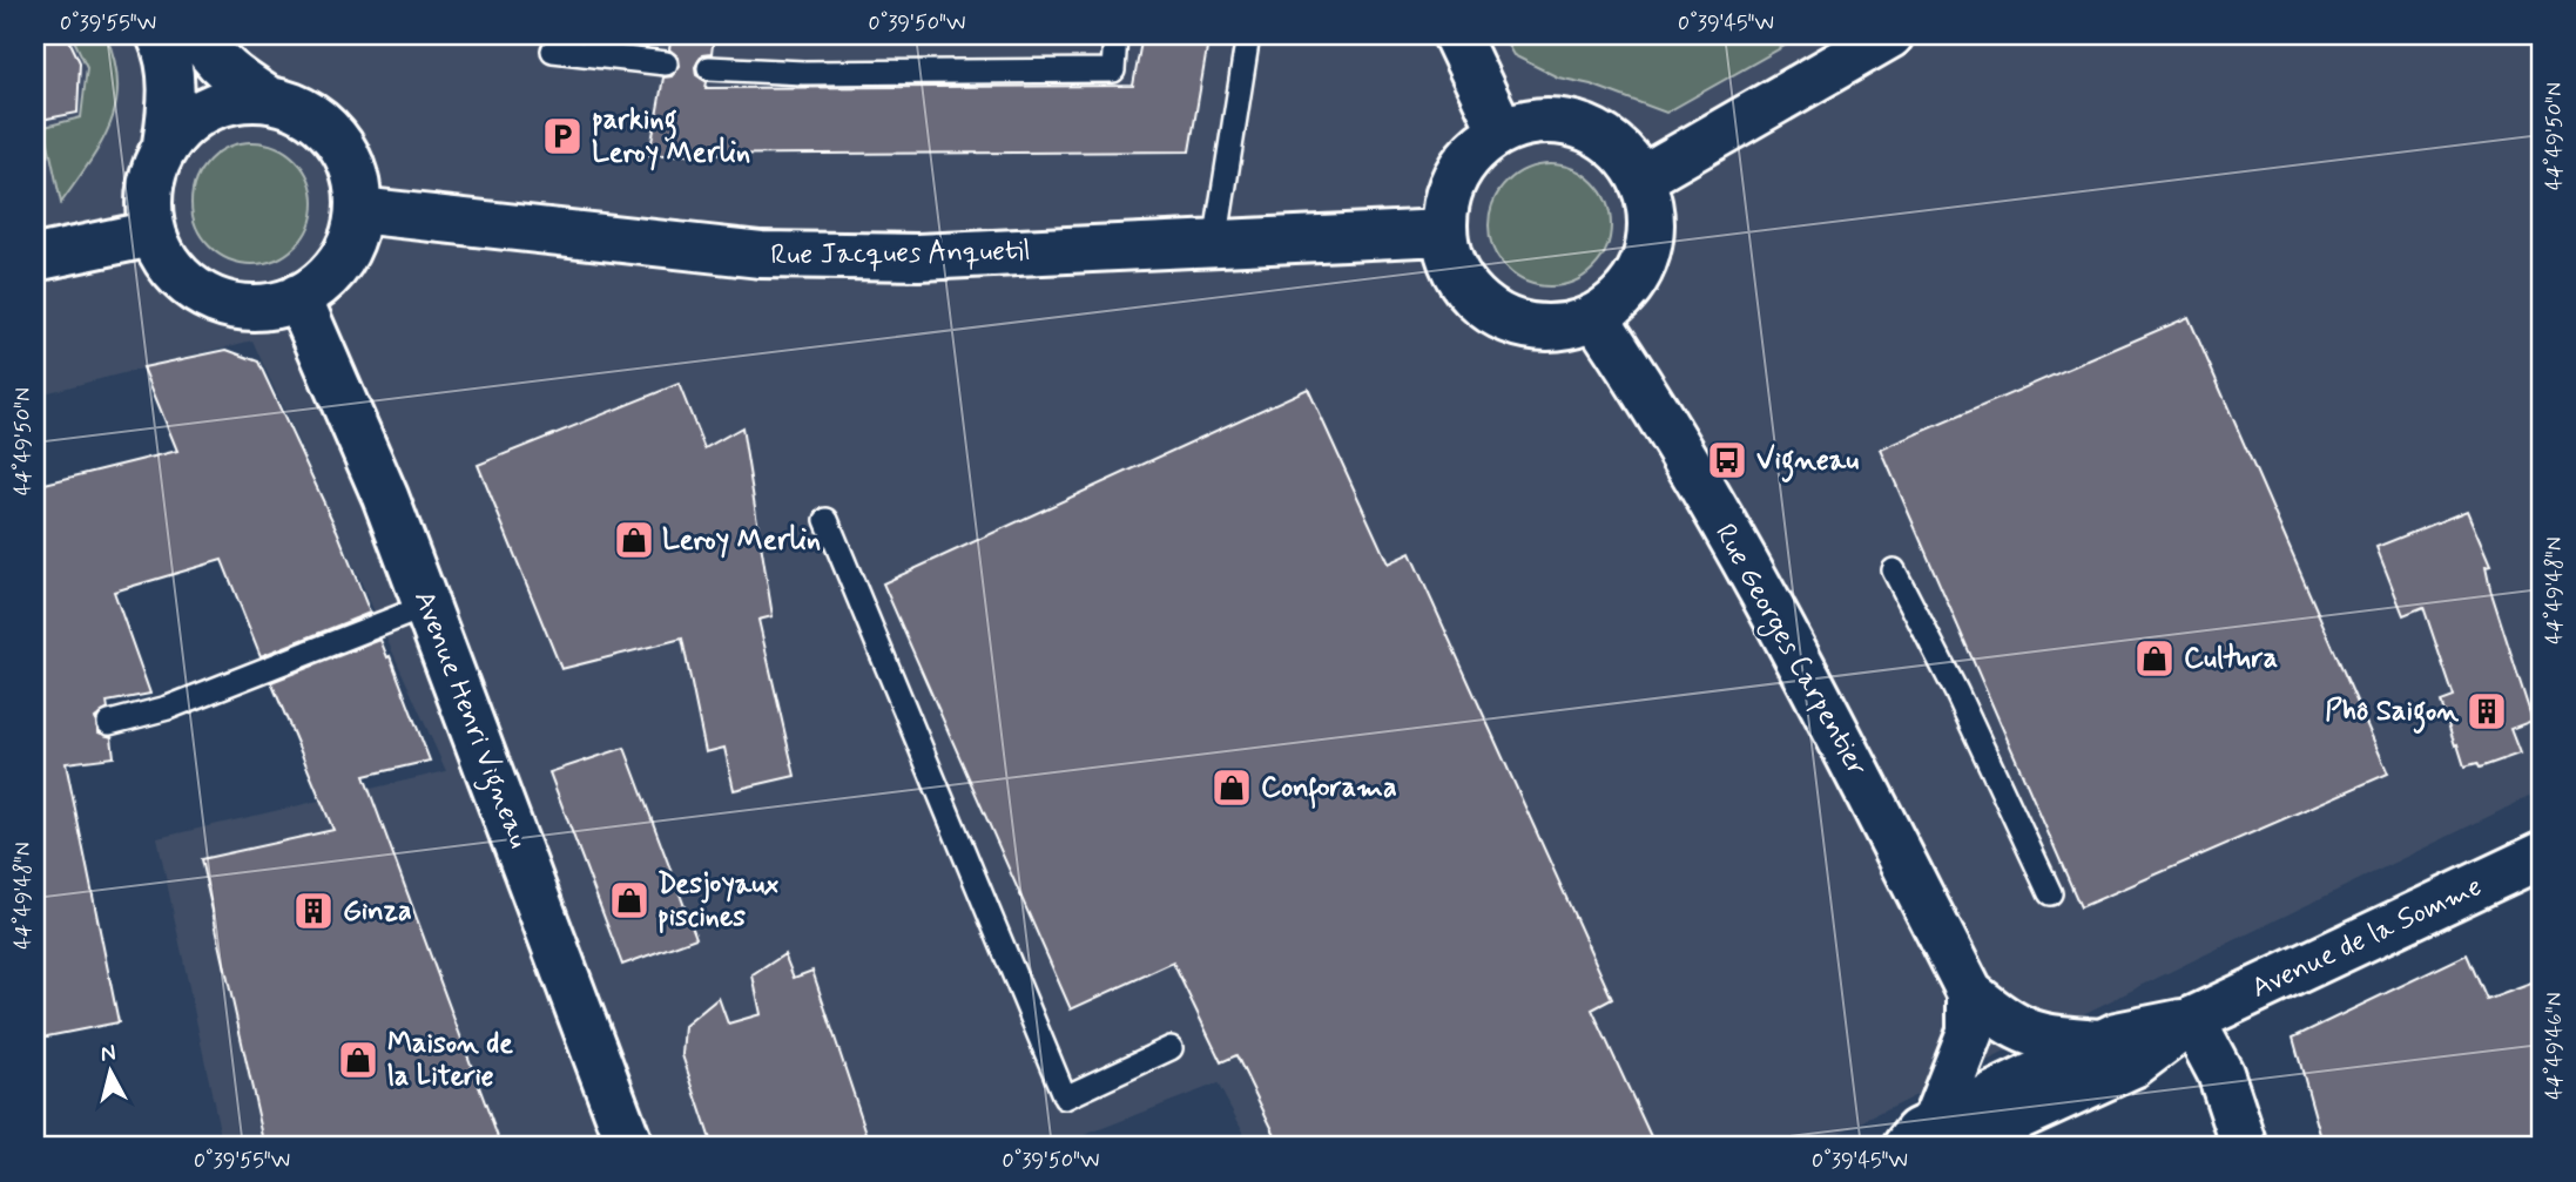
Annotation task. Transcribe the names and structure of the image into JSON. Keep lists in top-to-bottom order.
{
  "streets": {
    "street": [
      "Rue Jacques Anquetil",
      "Rue Georges Carpentier",
      "Avenue Henri Vigneau",
      "Avenue de la Somme"
    ]
  },
  "crossings": [
    ["Rue Jacques Anquetil", "Rue Georges Carpentier"],
    ["Rue Jacques Anquetil", "Avenue Henri Vigneau"]
  ],
  "places": {
    "parking": ["parking Leroy Merlin"],
    "bus stop": ["Vigneau"],
    "shop": [
      "Leroy Merlin",
      "Cultura",
      "Conforama",
      "Desjoyaux piscines",
      "Maison de la Literie"
    ],
    "building": ["Phô Saigon", "Ginza"]
  },
  "north": "top",
  "coordinates": [
    "0°39'55\"W",
    "0°39'50\"W",
    "0°39'45\"W",
    "44°49'50\"N",
    "44°49'48\"N",
    "44°49'46\"N"
  ]
}
